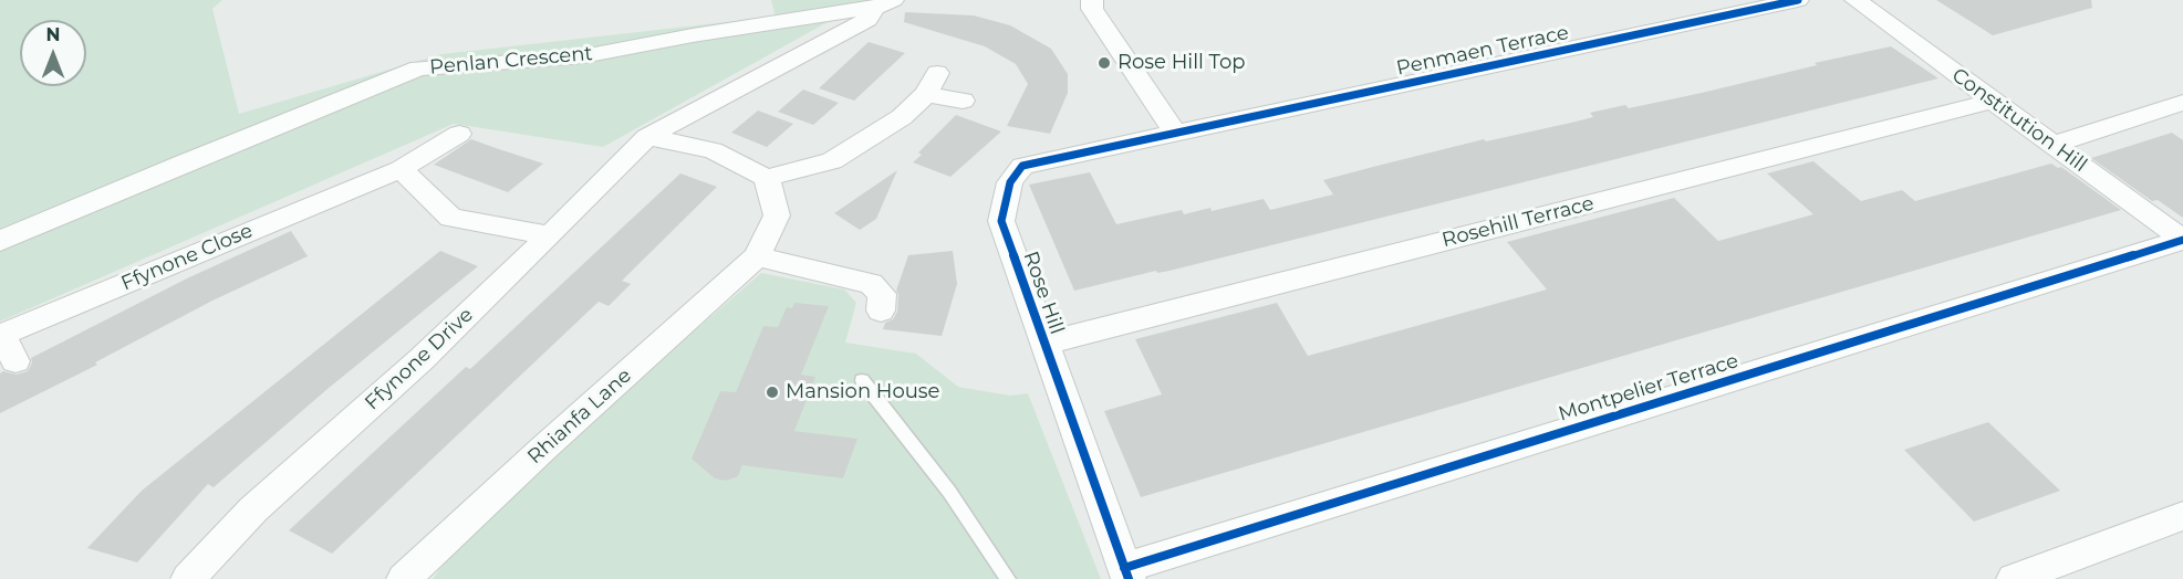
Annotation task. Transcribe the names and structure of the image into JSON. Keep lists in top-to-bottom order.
{
  "streets": {
    "street": [
      "Penmaen Terrace",
      "Penlan Crescent",
      "Constitution Hill",
      "Rosehill Terrace",
      "Ffynone Close",
      "Rose Hill",
      "Ffynone Drive",
      "Montpelier Terrace",
      "Rhianfa Lane"
    ]
  },
  "crossings": [
    ["Penmaen Terrace", "Rose Hill"],
    ["Penlan Crescent", "Ffynone Drive"],
    ["Constitution Hill", "Rosehill Terrace"],
    ["Constitution Hill", "Montpelier Terrace"],
    ["Rosehill Terrace", "Rose Hill"],
    ["Rose Hill", "Montpelier Terrace"]
  ],
  "places": ["Rose Hill Top", "Mansion House"],
  "north": "top"
}
